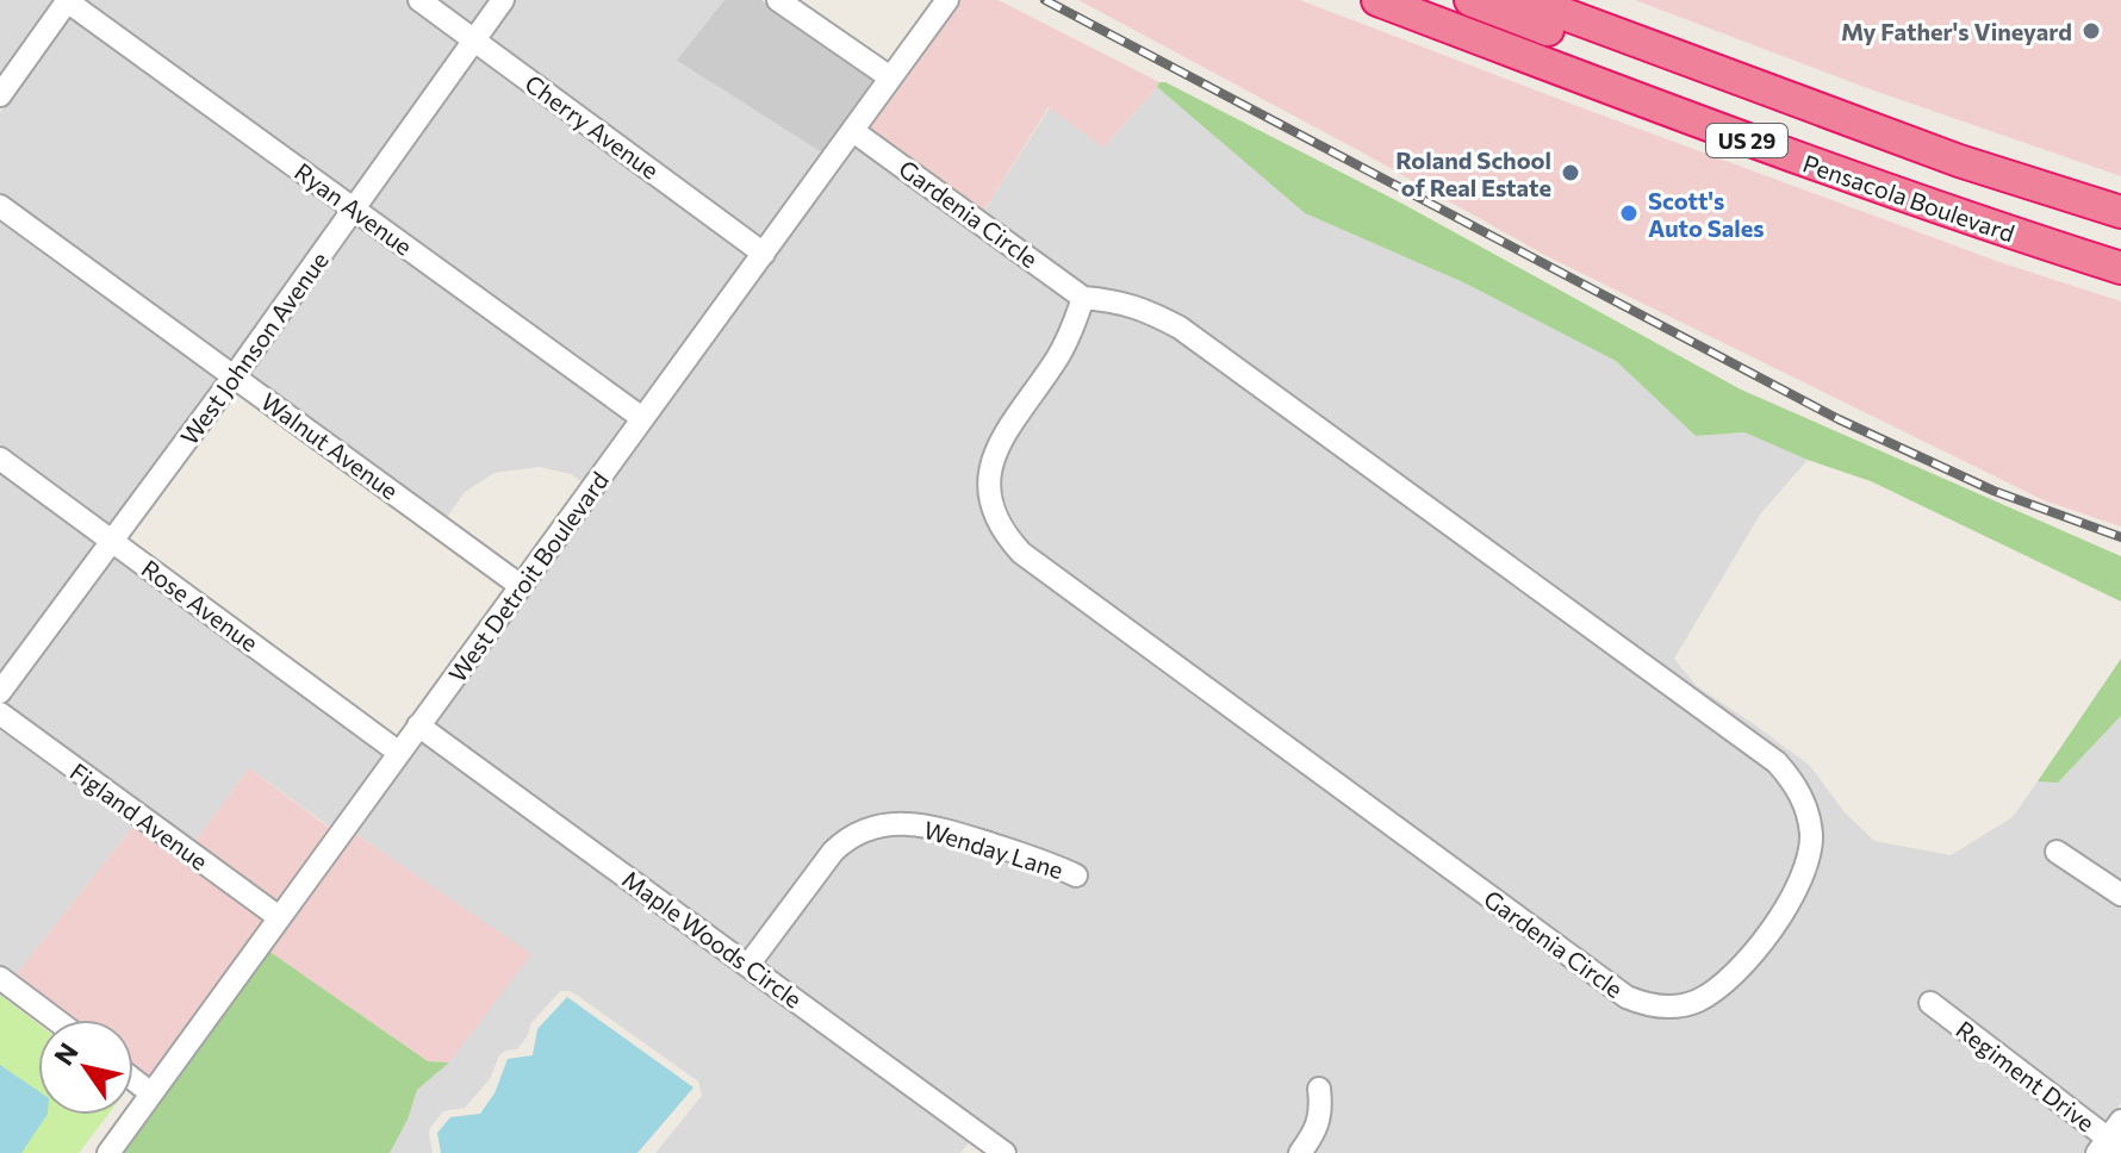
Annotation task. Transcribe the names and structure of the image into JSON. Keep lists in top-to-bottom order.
{
  "streets": {
    "highway": ["US 29", "Pensacola Boulevard"],
    "street": [
      "Cherry Avenue",
      "Ryan Avenue",
      "Gardenia Circle",
      "West Johnson Avenue",
      "Walnut Avenue",
      "West Detroit Boulevard",
      "Rose Avenue",
      "Figland Avenue",
      "Wenday Lane",
      "Maple Woods Circle",
      "Regiment Drive"
    ]
  },
  "crossings": [
    ["Cherry Avenue", "West Johnson Avenue"],
    ["Cherry Avenue", "West Detroit Boulevard"],
    ["Ryan Avenue", "West Johnson Avenue"],
    ["Ryan Avenue", "West Detroit Boulevard"],
    ["Gardenia Circle", "West Detroit Boulevard"],
    ["West Johnson Avenue", "Walnut Avenue"],
    ["West Johnson Avenue", "Rose Avenue"],
    ["Walnut Avenue", "West Detroit Boulevard"],
    ["West Detroit Boulevard", "Rose Avenue"],
    ["West Detroit Boulevard", "Figland Avenue"],
    ["West Detroit Boulevard", "Maple Woods Circle"],
    ["Wenday Lane", "Maple Woods Circle"]
  ],
  "places": ["My Father's Vineyard", "Roland School of Real Estate", "Scott's Auto Sales"],
  "north": "top left"
}
